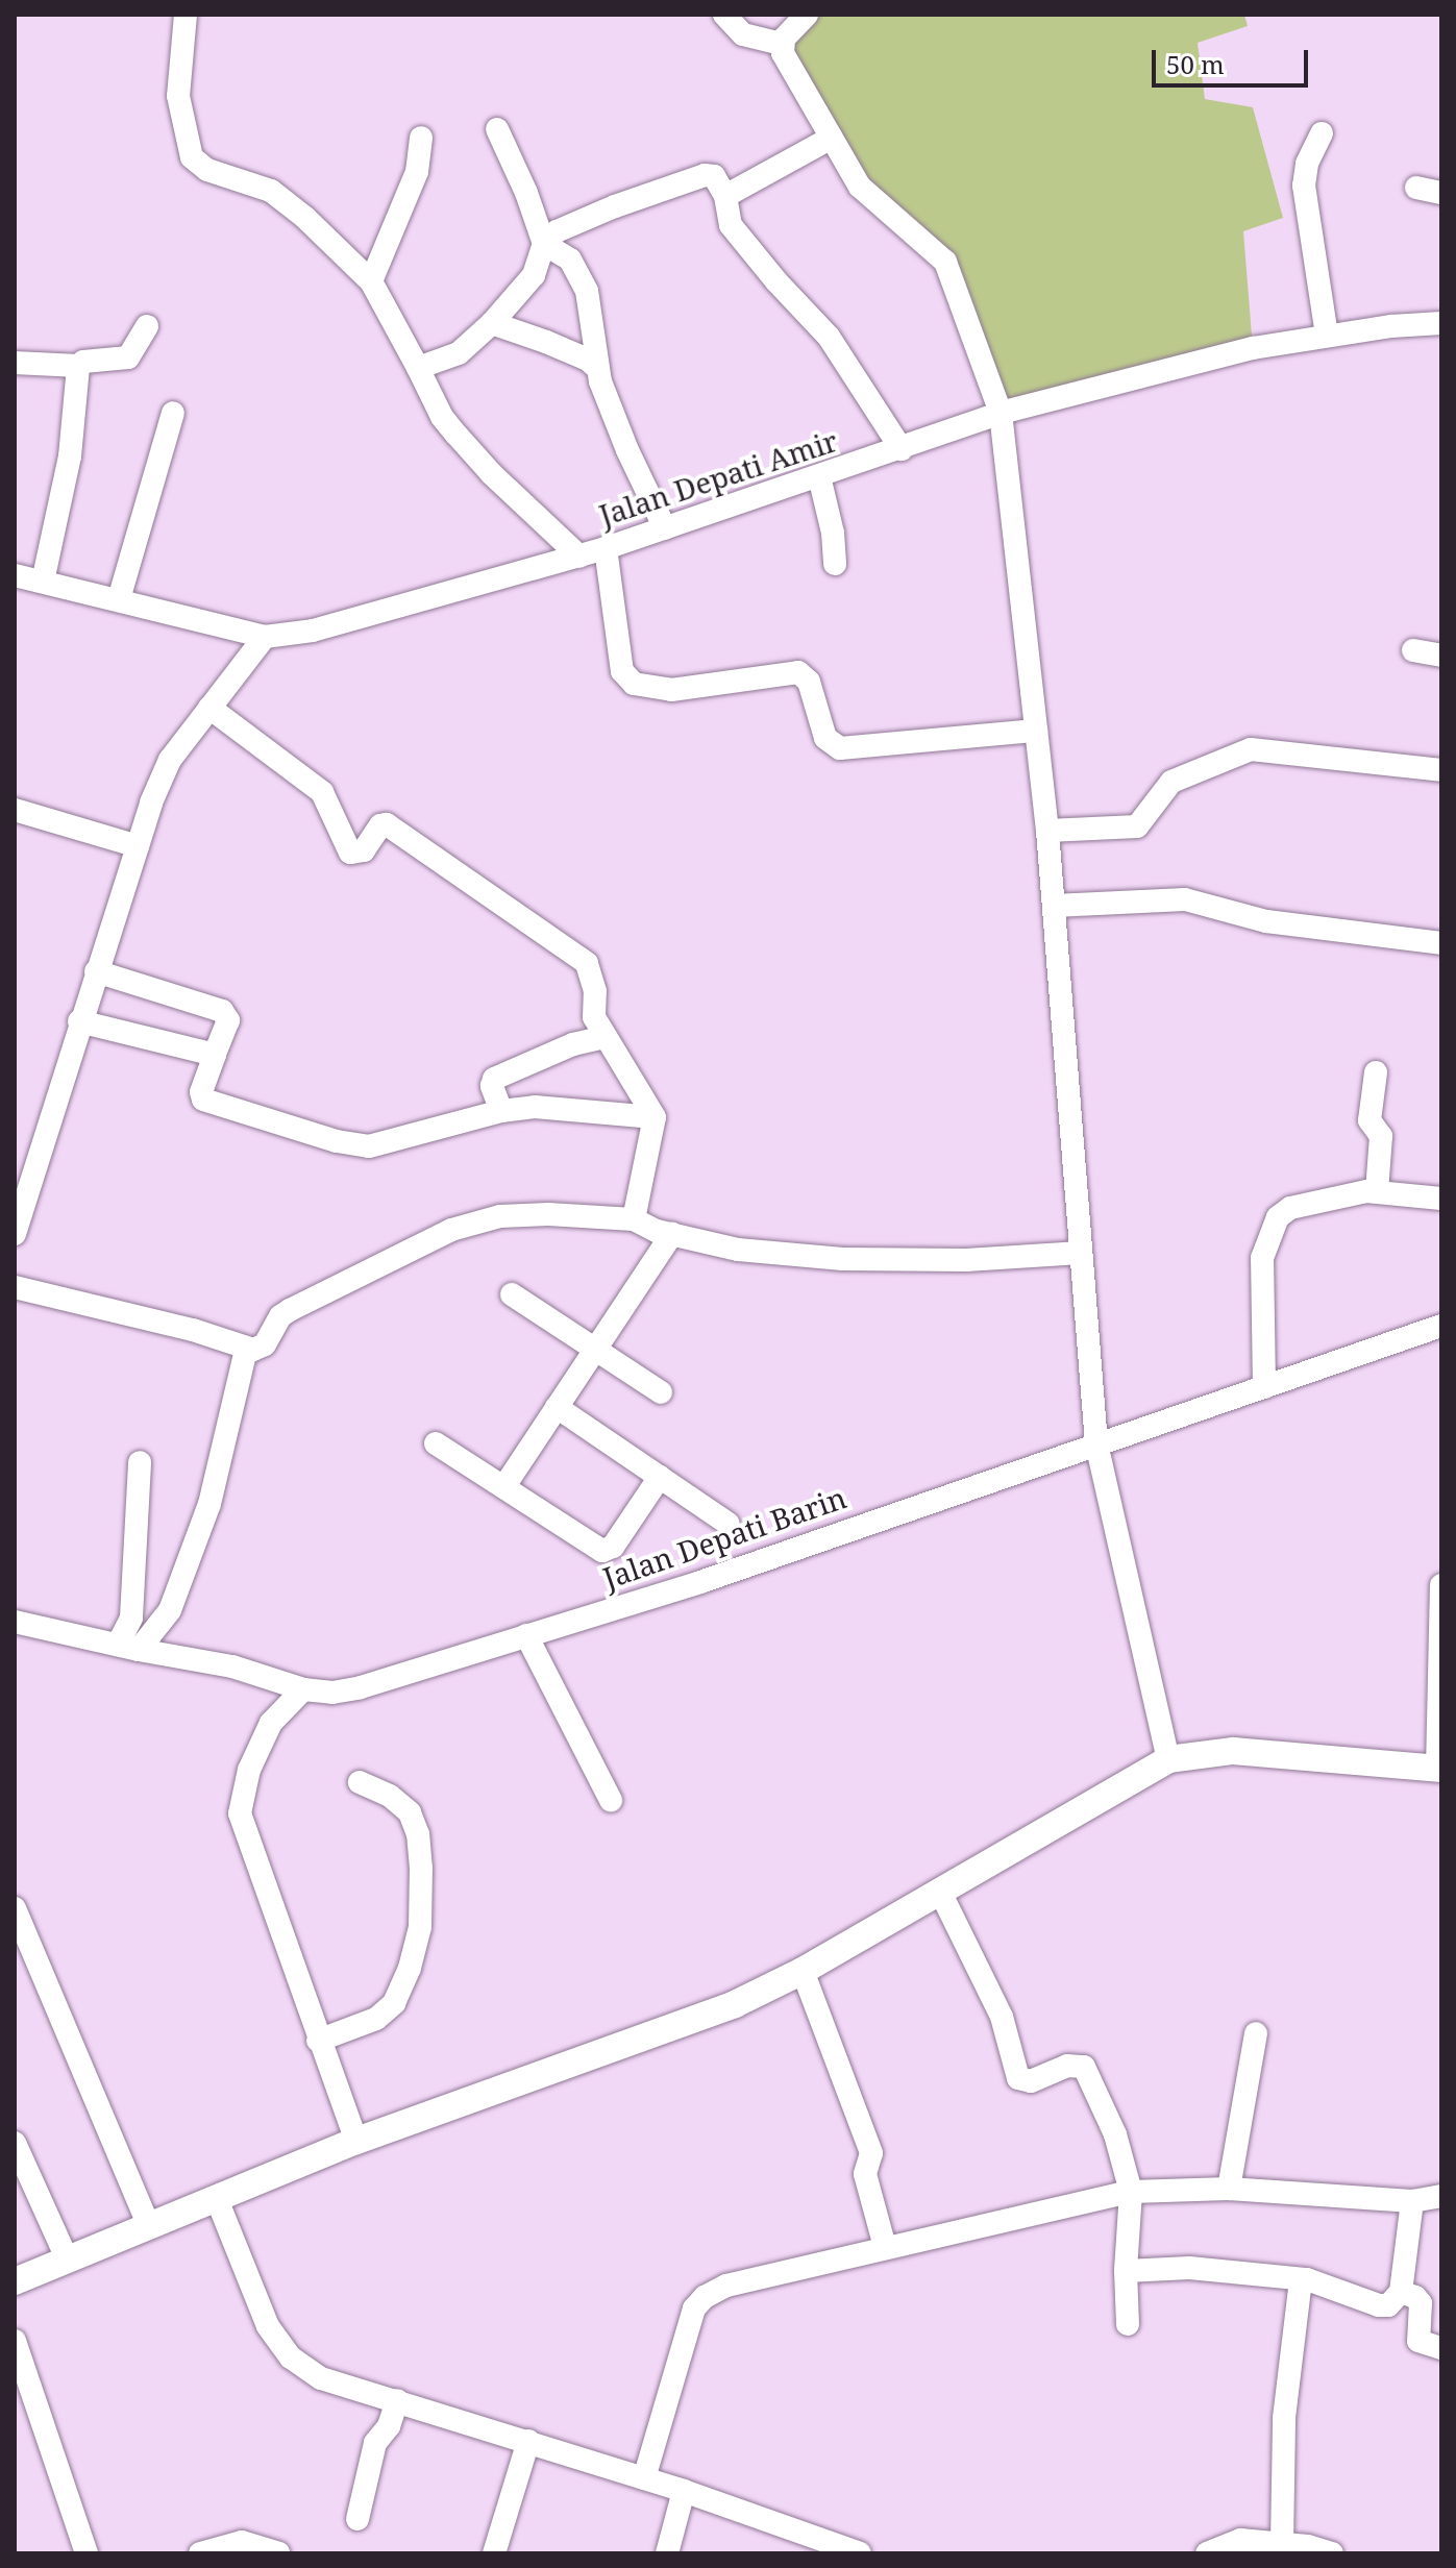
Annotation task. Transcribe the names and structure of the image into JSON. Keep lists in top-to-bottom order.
{
  "streets": {
    "street": ["Jalan Depati Amir", "Jalan Depati Barin"]
  },
  "scale_bar": "50 m"
}
